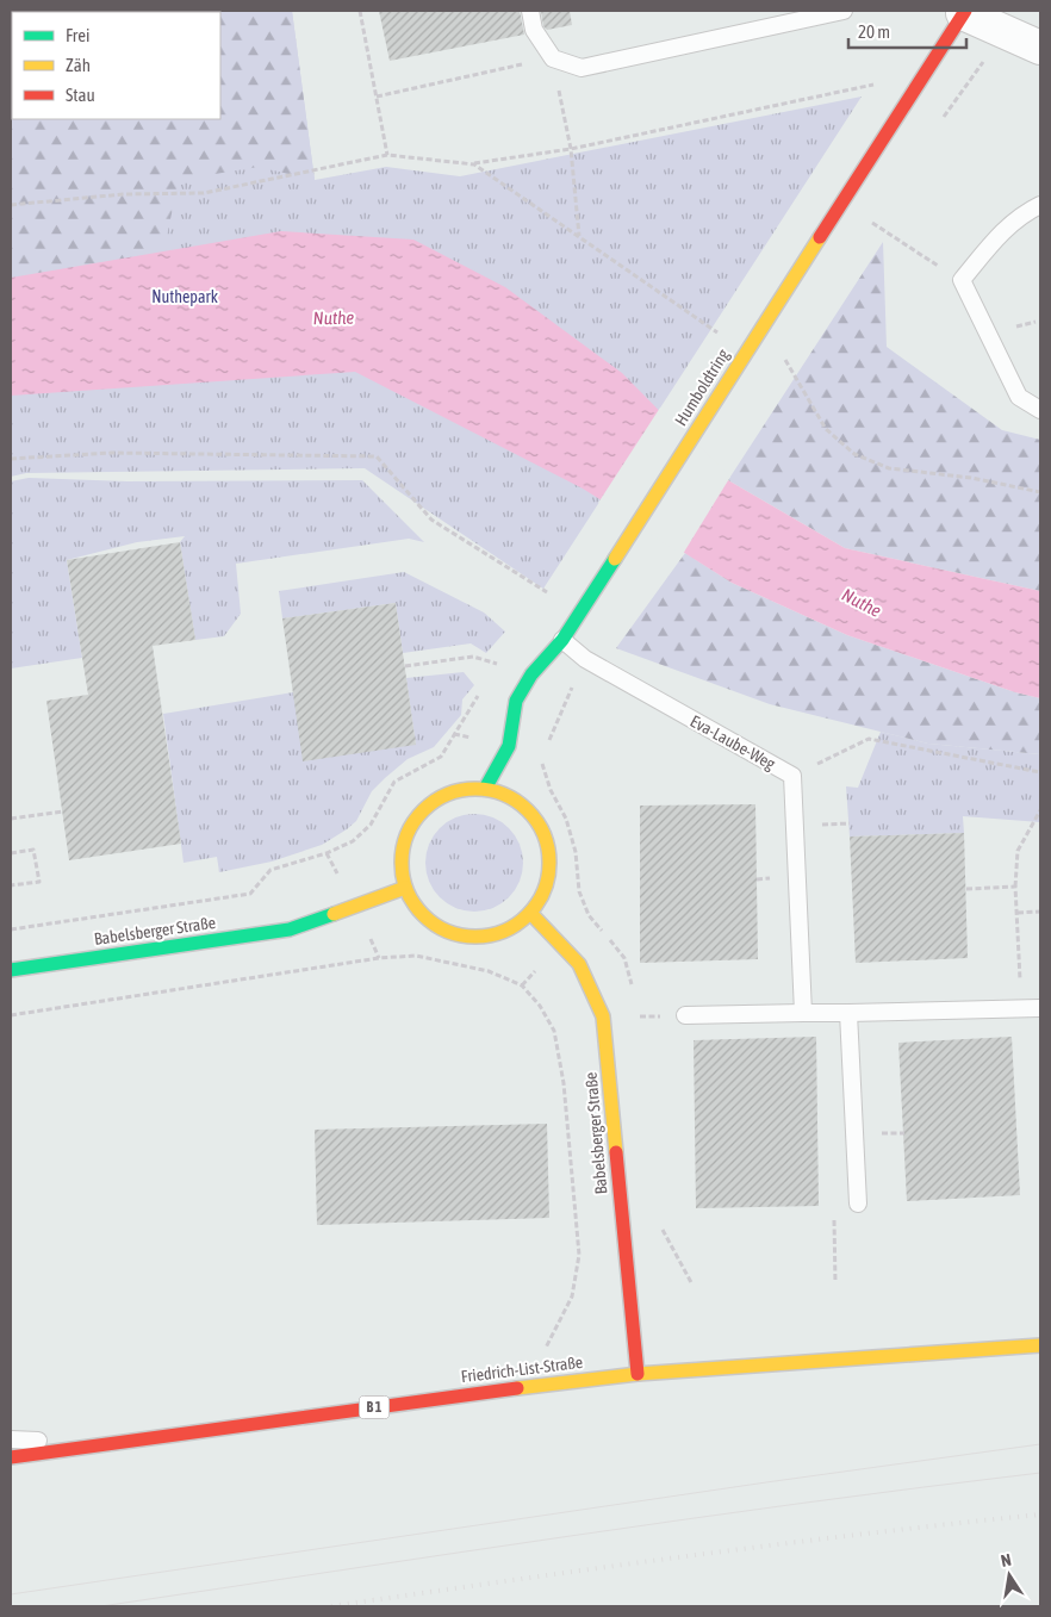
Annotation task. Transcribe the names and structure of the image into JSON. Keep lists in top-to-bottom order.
{
  "streets": {
    "street": [
      "Humboldtring",
      "Babelsberger Straße",
      "Friedrich-List-Straße",
      "B 1"
    ],
    "lane": ["Eva-Laube-Weg"]
  },
  "crossings": [
    ["Humboldtring", "Eva-Laube-Weg"],
    ["Humboldtring", "Babelsberger Straße"],
    ["Babelsberger Straße", "Friedrich-List-Straße"]
  ],
  "water": ["Nuthe"],
  "parks": ["Nuthepark"],
  "legend": ["Frei", "Zäh", "Stau"],
  "scale_bar": "20 m",
  "north": "top"
}
